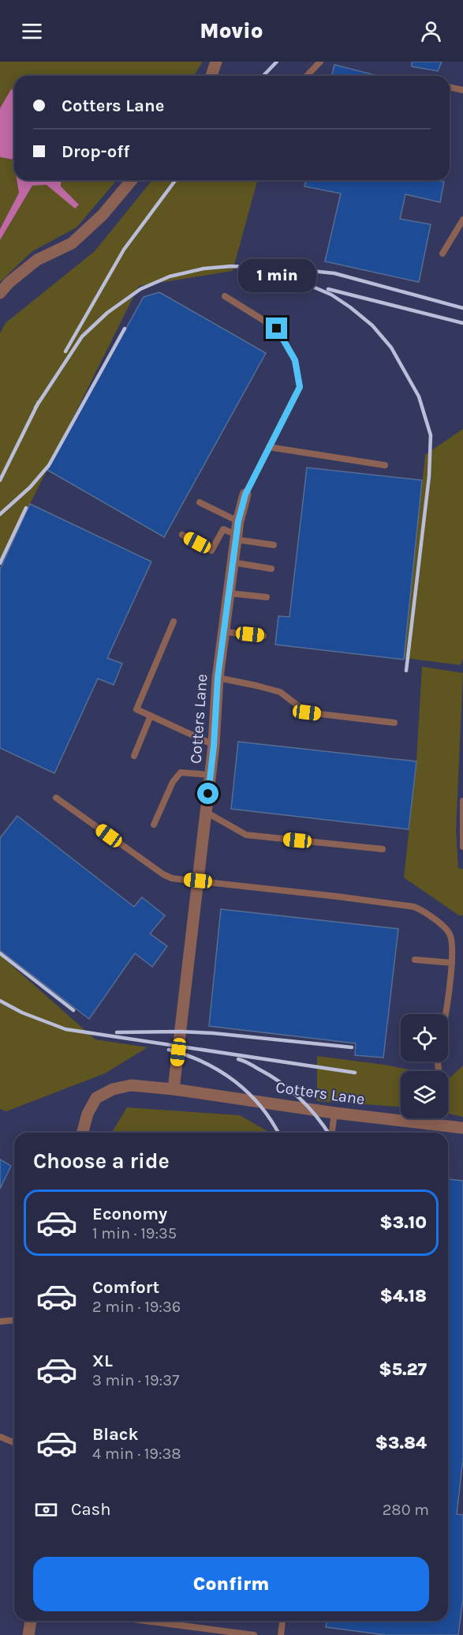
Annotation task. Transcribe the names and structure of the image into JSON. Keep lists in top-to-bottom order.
{
  "streets": {
    "street": ["Cotters Lane"]
  },
  "page": {
    "header": "Movio",
    "banner": ["Cotters Lane", "Drop-off"],
    "bubble": "1 min",
    "heading": "Choose a ride",
    "list": [
      {
        "name": "Economy",
        "note": "1 min · 19:35",
        "value": "$3.10"
      },
      {
        "name": "Comfort",
        "note": "2 min · 19:36",
        "value": "$4.18"
      },
      {
        "name": "XL",
        "note": "3 min · 19:37",
        "value": "$5.27"
      },
      {
        "name": "Black",
        "note": "4 min · 19:38",
        "value": "$3.84"
      }
    ],
    "pay": ["Cash", "280 m"],
    "buttons": "Confirm"
  }
}
